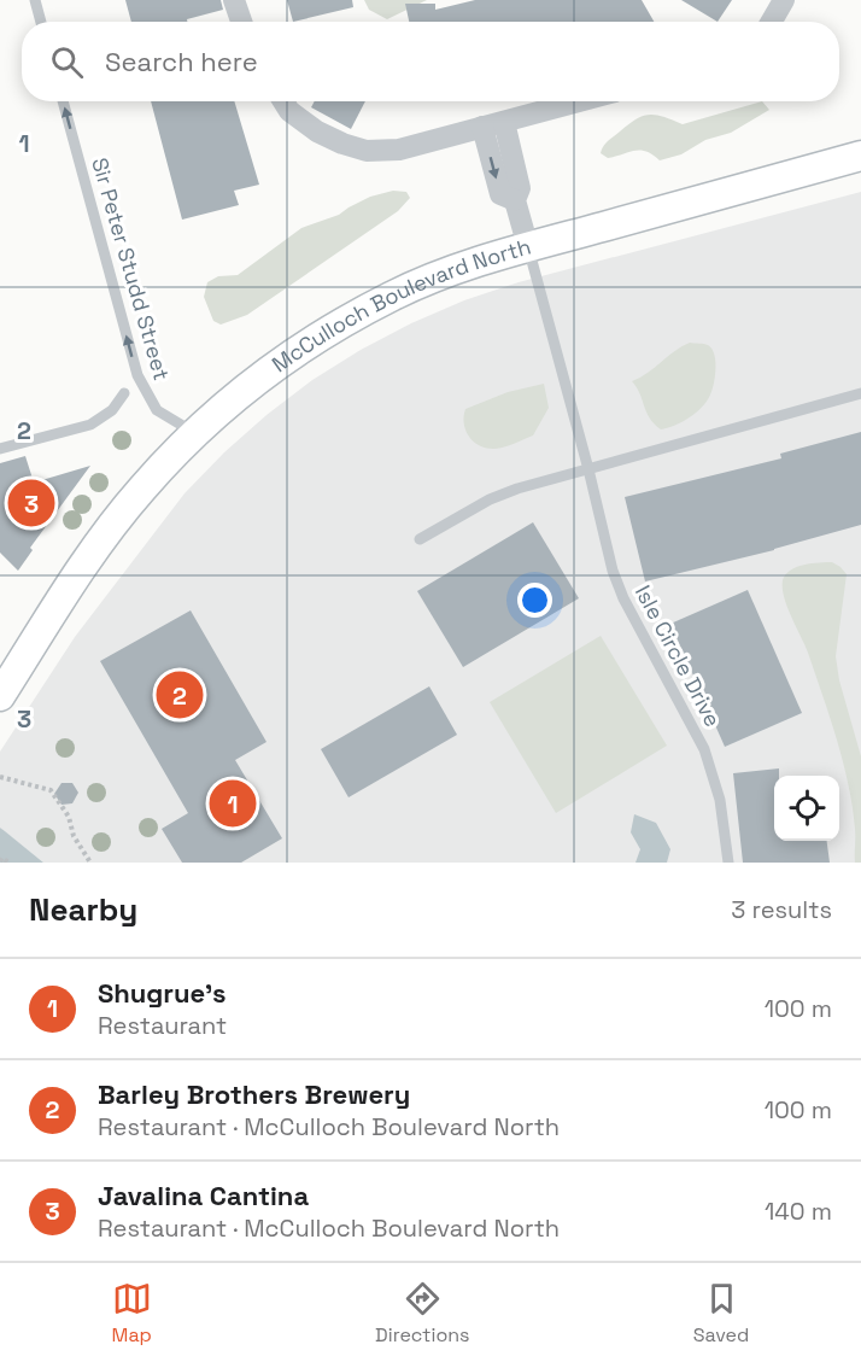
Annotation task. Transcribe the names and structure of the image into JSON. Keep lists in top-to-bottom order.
{
  "streets": {
    "street": ["McCulloch Boulevard North"],
    "lane": ["Sir Peter Studd Street", "Isle Circle Drive"]
  },
  "crossings": [
    ["Sir Peter Studd Street", "McCulloch Boulevard North"],
    ["McCulloch Boulevard North", "Isle Circle Drive"]
  ],
  "one_way": ["Sir Peter Studd Street"],
  "page": {
    "search": "Search here",
    "pins": ["3", "2", "1"],
    "heading": ["Nearby", "3 results"],
    "list": [
      {
        "mark": "1",
        "name": "Shugrue's",
        "note": "Restaurant",
        "value": "100 m"
      },
      {
        "mark": "2",
        "name": "Barley Brothers Brewery",
        "note": "Restaurant · McCulloch Boulevard North",
        "value": "100 m"
      },
      {
        "mark": "3",
        "name": "Javalina Cantina",
        "note": "Restaurant · McCulloch Boulevard North",
        "value": "140 m"
      }
    ],
    "nav": ["Map", "Directions", "Saved"]
  },
  "grid": {
    "rows": ["1", "2", "3"]
  }
}
